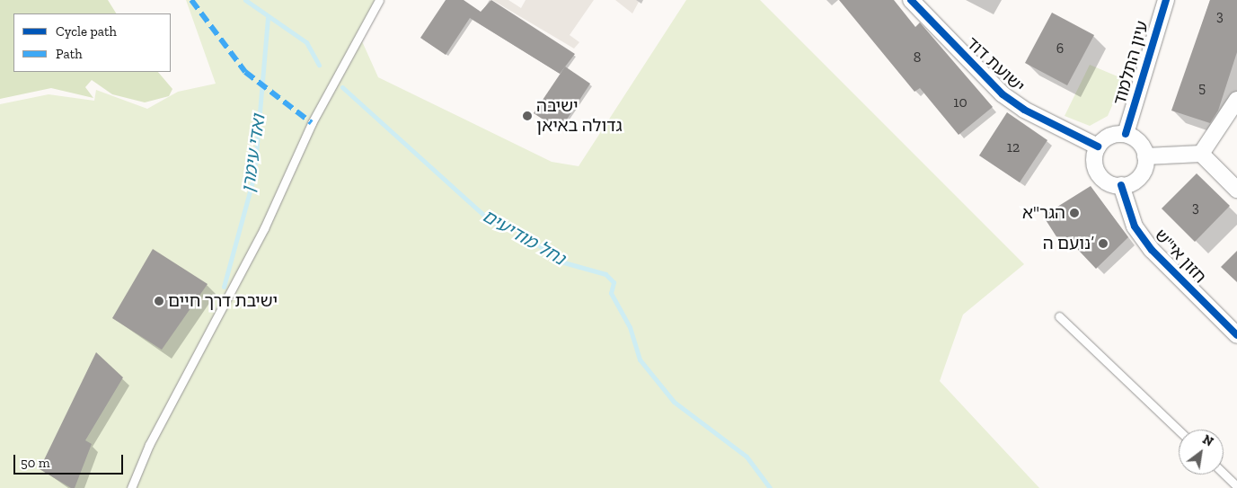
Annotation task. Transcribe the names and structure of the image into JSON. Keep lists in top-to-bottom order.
{
  "streets": {
    "street": ["עיון התלמוד", "ישועת דוד", "חזון אי\"ש"]
  },
  "crossings": [
    ["עיון התלמוד", "ישועת דוד"],
    ["עיון התלמוד", "חזון אי\"ש"],
    ["ישועת דוד", "חזון אי\"ש"]
  ],
  "water": ["ואדי עימרן", "נחל מודיעים"],
  "places": [
    "ישיבה גדולה באיאן",
    "הגר\"א",
    "נועם ה’",
    "ישיבת דרך חיים"
  ],
  "house_numbers": [
    "3",
    "6",
    "8",
    "5",
    "10",
    "12",
    "3"
  ],
  "legend": ["Cycle path", "Path"],
  "scale_bar": "50 m",
  "north": "top right"
}
